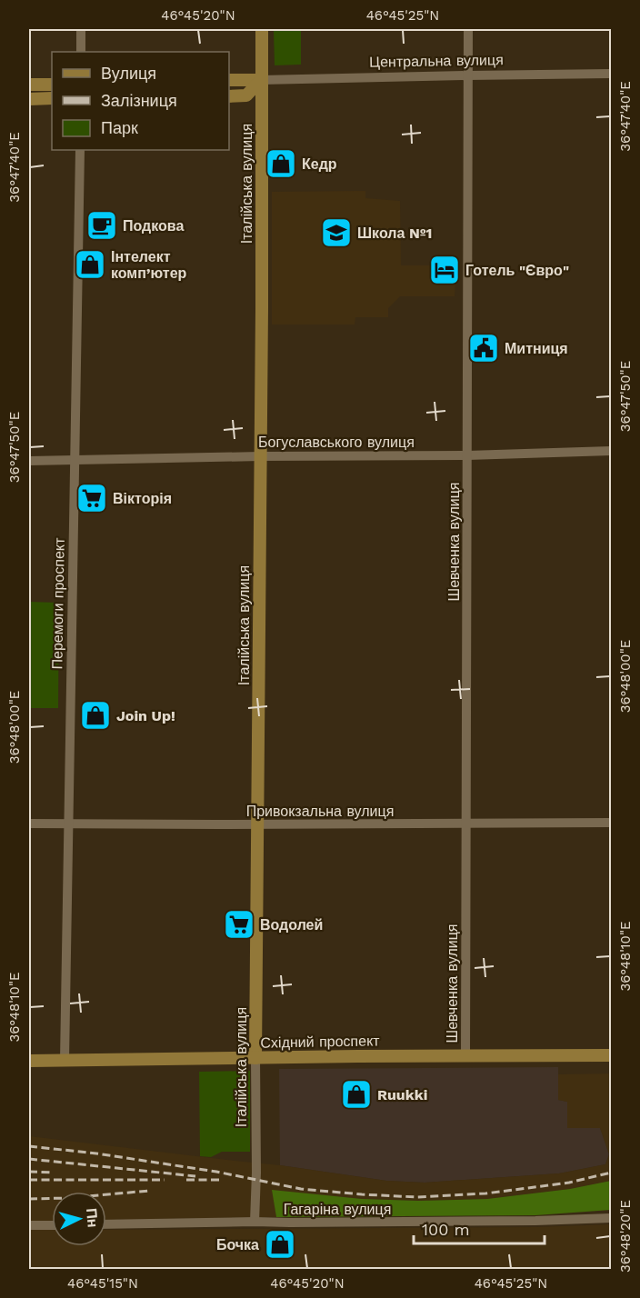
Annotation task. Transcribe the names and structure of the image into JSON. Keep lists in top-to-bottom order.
{
  "streets": {
    "main road": ["Центральна вулиця", "Італійська вулиця", "Східний проспект"],
    "street": [
      "Богуславського вулиця",
      "Шевченка вулиця",
      "Перемоги проспект",
      "Привокзальна вулиця",
      "Гагаріна вулиця"
    ]
  },
  "crossings": [
    ["Центральна вулиця", "Італійська вулиця"],
    ["Центральна вулиця", "Шевченка вулиця"],
    ["Італійська вулиця", "Богуславського вулиця"],
    ["Італійська вулиця", "Привокзальна вулиця"],
    ["Італійська вулиця", "Східний проспект"],
    ["Італійська вулиця", "Гагаріна вулиця"],
    ["Богуславського вулиця", "Шевченка вулиця"],
    ["Богуславського вулиця", "Перемоги проспект"],
    ["Шевченка вулиця", "Привокзальна вулиця"],
    ["Шевченка вулиця", "Східний проспект"],
    ["Перемоги проспект", "Привокзальна вулиця"],
    ["Перемоги проспект", "Східний проспект"]
  ],
  "places": {
    "shop": [
      "Кедр",
      "Інтелект комп’ютер",
      "Join Up!",
      "Ruukki",
      "Бочка"
    ],
    "cafe": ["Подкова"],
    "school or university": ["Школа №1"],
    "hotel": ["Готель \"Євро\""],
    "public building": ["Митниця"],
    "supermarket": ["Вікторія", "Водолей"]
  },
  "legend": ["Вулиця", "Залізниця", "Парк"],
  "scale_bar": "100 m",
  "north": "right",
  "coordinates": [
    "46°45'20\"N",
    "46°45'25\"N",
    "36°47'40\"E",
    "36°47'50\"E",
    "36°48'00\"E",
    "36°48'10\"E",
    "36°48'20\"E",
    "46°45'15\"N"
  ]
}
